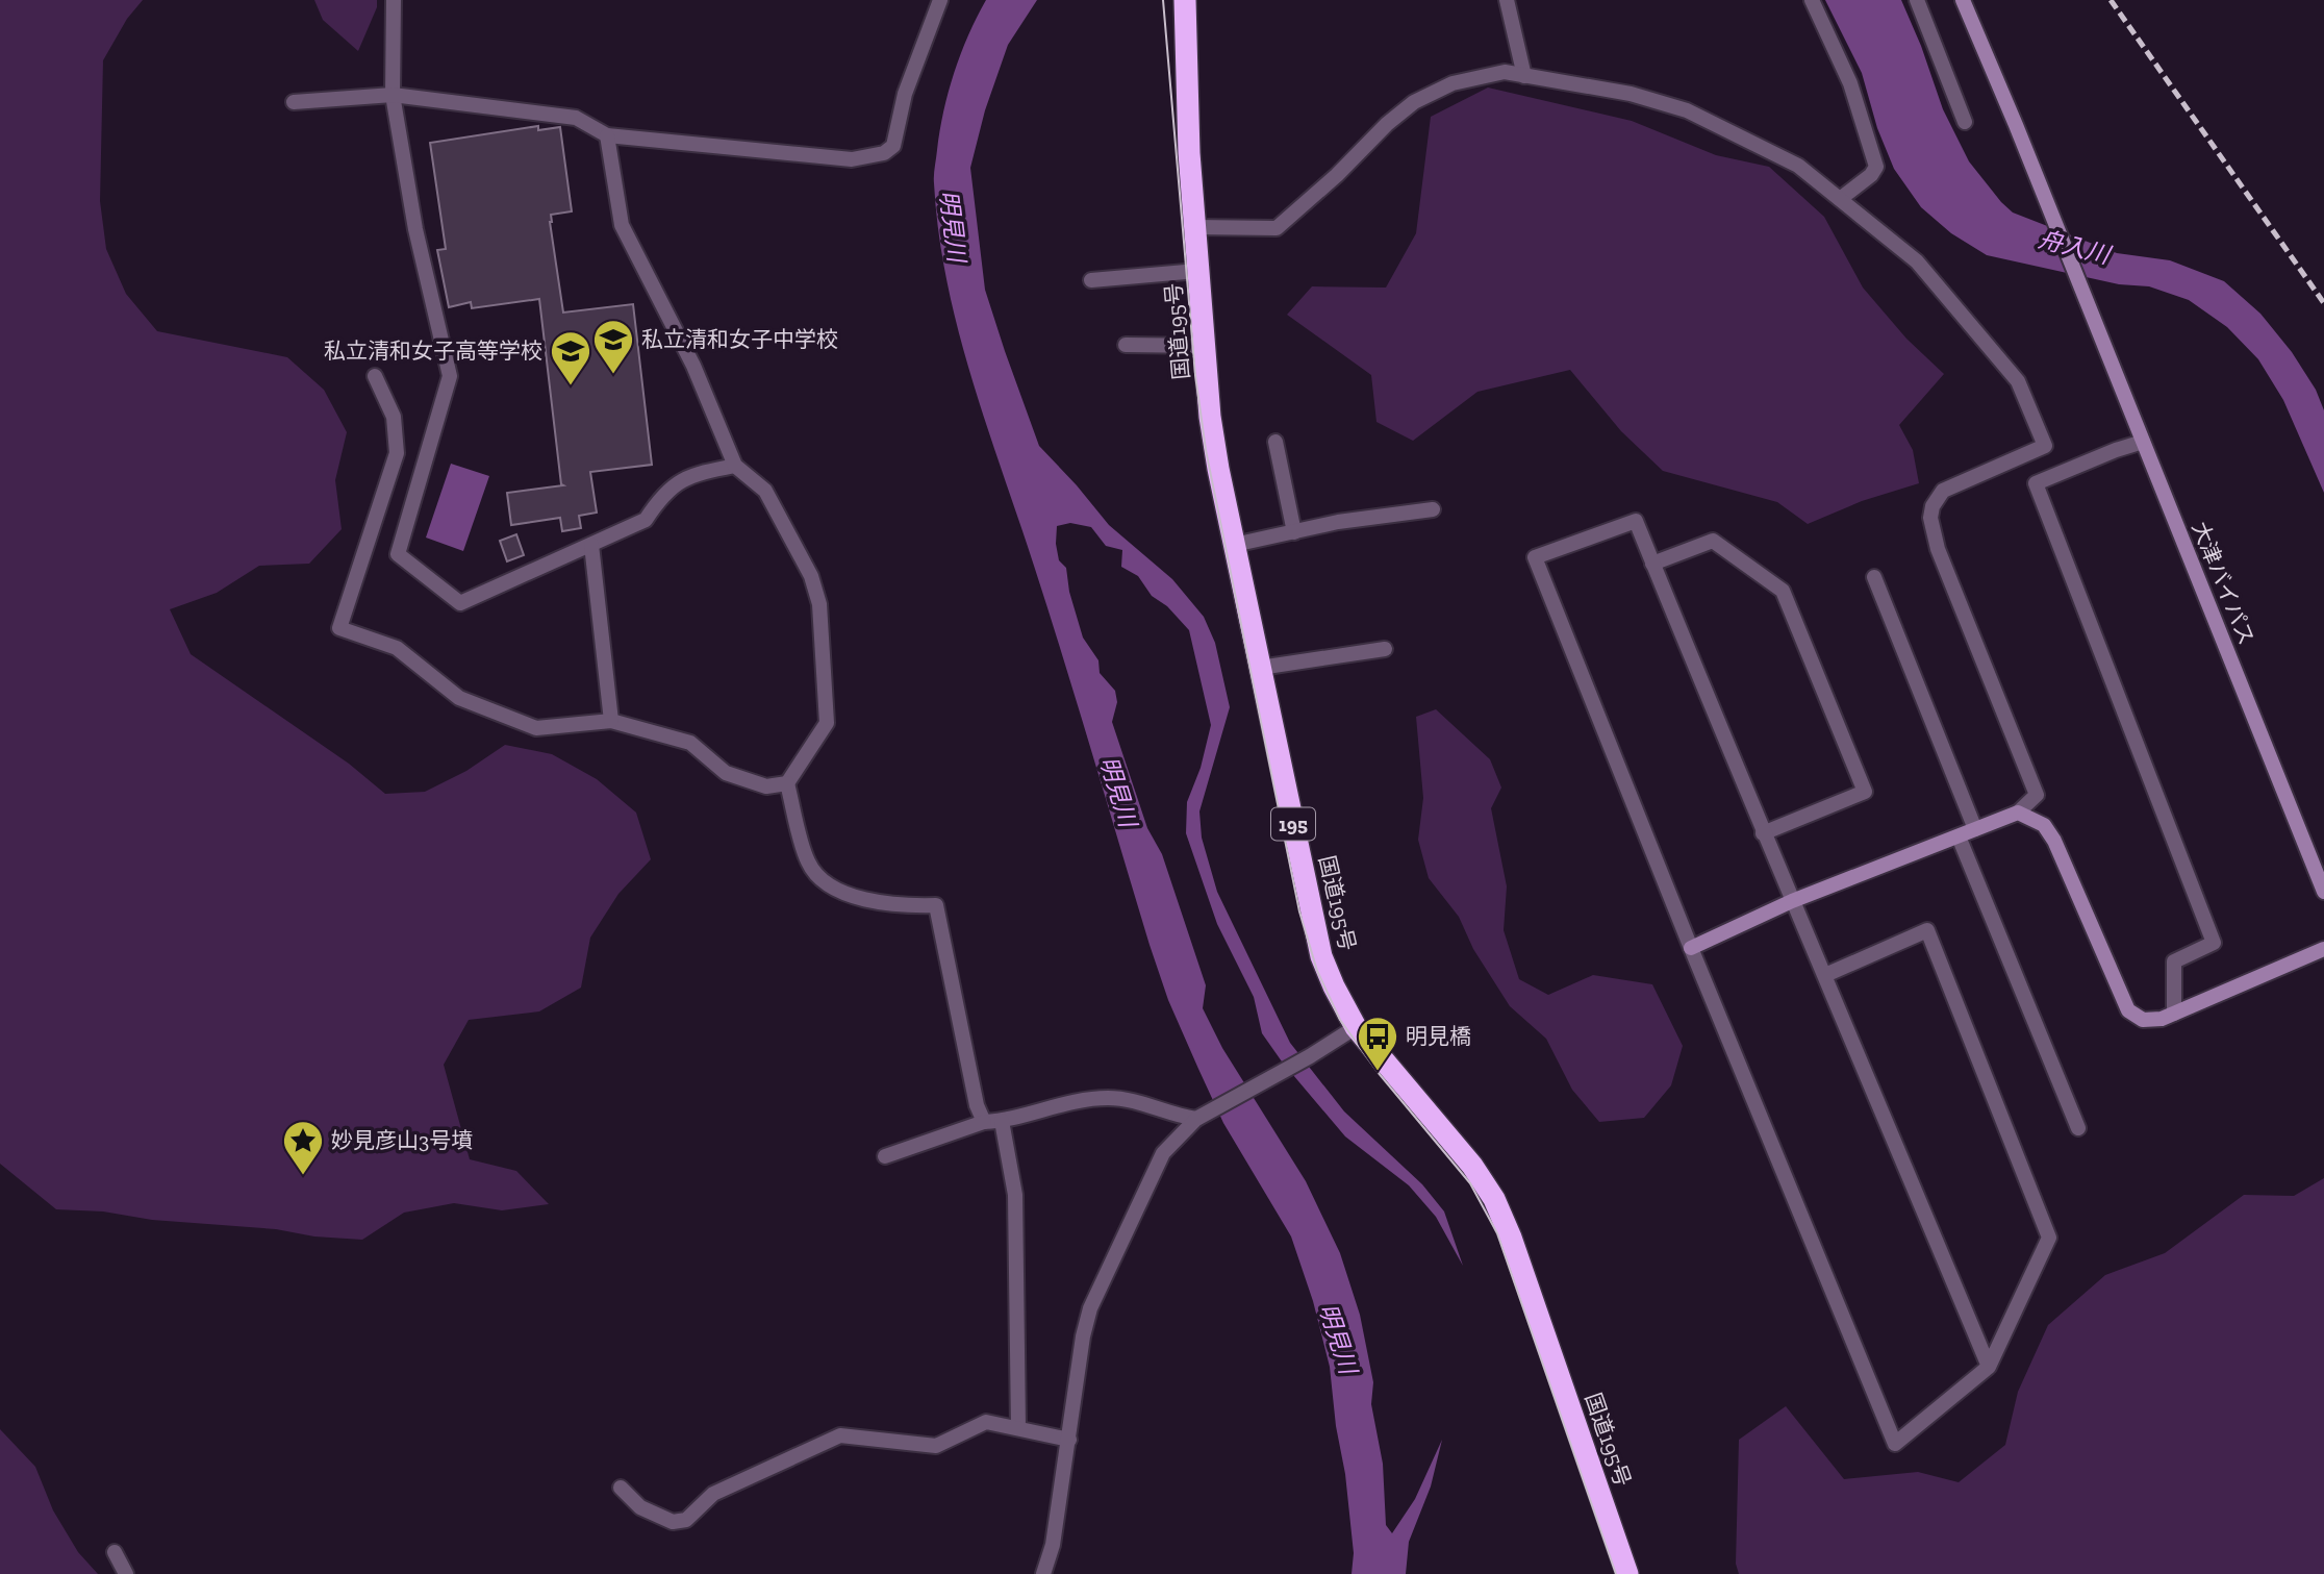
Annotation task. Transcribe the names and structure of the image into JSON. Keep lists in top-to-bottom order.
{
  "streets": {
    "highway": ["国道195号", "195"],
    "main road": ["大津バイパス"]
  },
  "water": ["明見川", "舟入川"],
  "places": {
    "school or university": ["私立清和女子中学校", "私立清和女子高等学校"],
    "bus stop": ["明見橋"],
    "place": ["妙見彦山3号墳"]
  }
}
